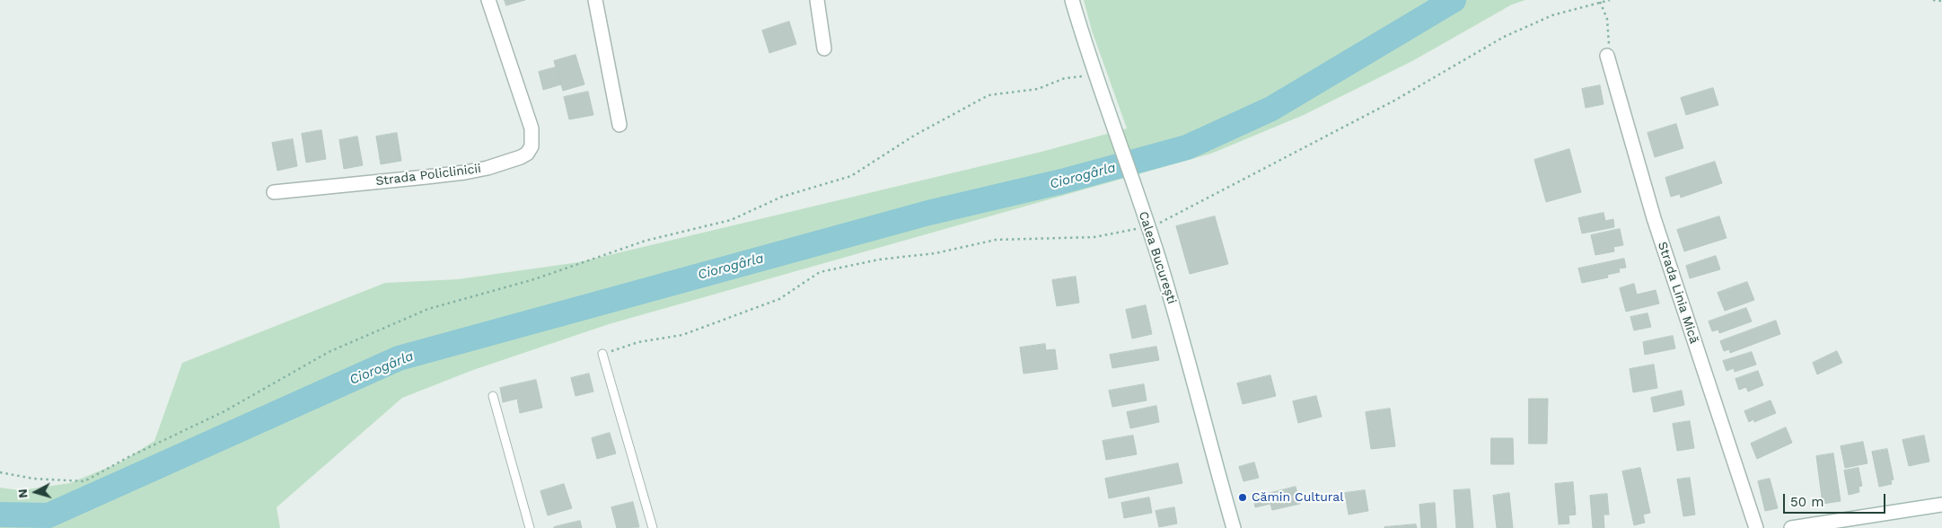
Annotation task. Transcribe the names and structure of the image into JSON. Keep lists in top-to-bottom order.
{
  "streets": {
    "street": ["Strada Policlinicii", "Calea București", "Strada Linia Mică"]
  },
  "water": ["Ciorogârla"],
  "places": ["Cămin Cultural"],
  "scale_bar": "50 m",
  "north": "left"
}
